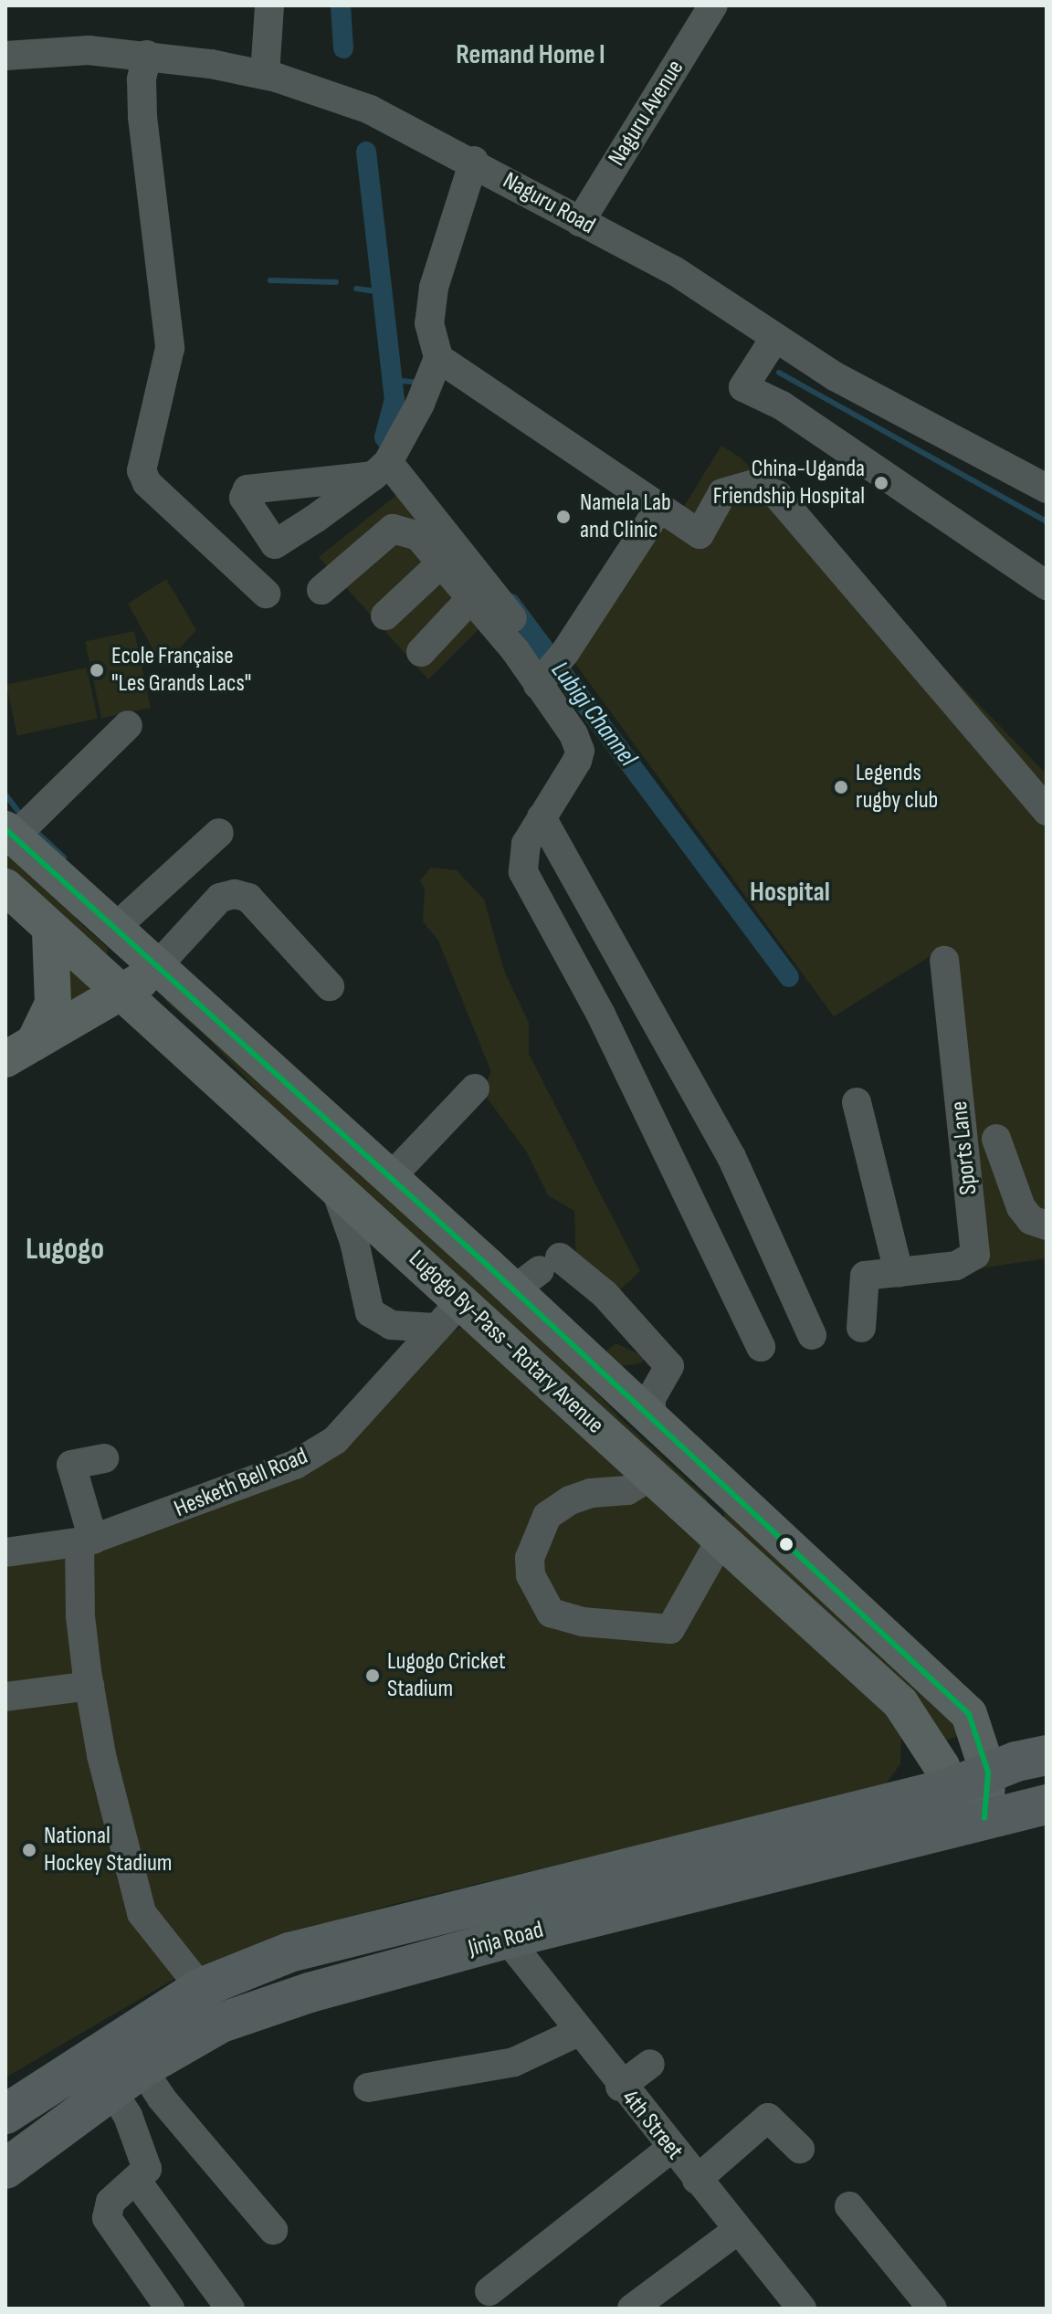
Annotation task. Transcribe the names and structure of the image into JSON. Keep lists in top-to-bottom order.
{
  "streets": {
    "highway": ["Jinja Road"],
    "main road": ["Lugogo By-Pass - Rotary Avenue"],
    "street": [
      "Naguru Avenue",
      "Naguru Road",
      "Sports Lane",
      "Hesketh Bell Road",
      "4th Street"
    ]
  },
  "crossings": [
    ["Naguru Avenue", "Naguru Road"],
    ["Lugogo By-Pass - Rotary Avenue", "Hesketh Bell Road"],
    ["Lugogo By-Pass - Rotary Avenue", "Jinja Road"],
    ["Jinja Road", "4th Street"]
  ],
  "districts": ["Remand Home I", "Hospital", "Lugogo"],
  "water": ["Lubigi Channel"],
  "places": [
    "China-Uganda Friendship Hospital",
    "Namela Lab and Clinic",
    "Ecole Française \"Les Grands Lacs\"",
    "Legends rugby club",
    "Lugogo Cricket Stadium",
    "National Hockey Stadium"
  ]
}
